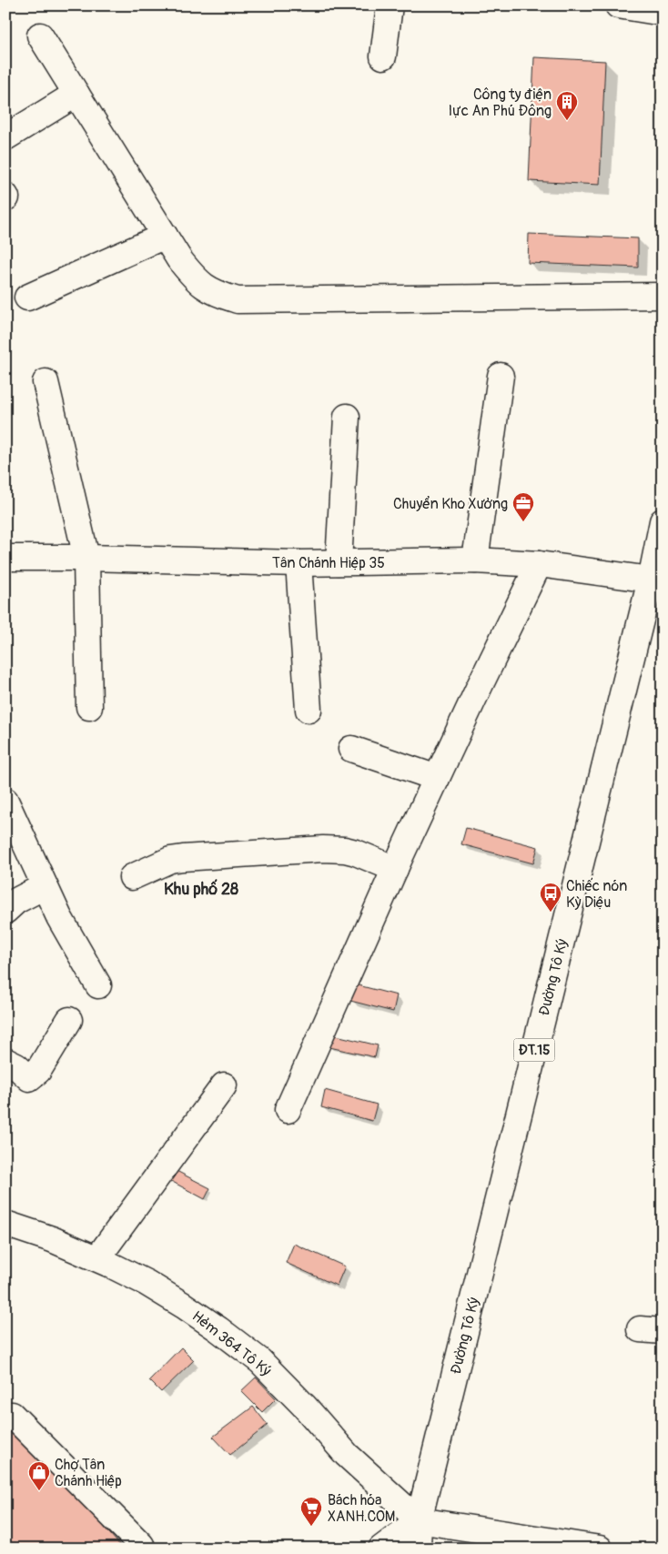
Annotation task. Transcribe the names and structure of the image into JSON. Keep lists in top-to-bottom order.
{
  "streets": {
    "street": [
      "Tân Chánh Hiệp 35",
      "Đường Tô Ký",
      "ĐT.15",
      "Hẻm 364 Tô Ký"
    ]
  },
  "crossings": [
    ["Tân Chánh Hiệp 35", "Đường Tô Ký"],
    ["Đường Tô Ký", "Hẻm 364 Tô Ký"]
  ],
  "districts": ["Khu phố 28"],
  "places": {
    "building": ["Công ty điện lực An Phú Đông"],
    "office": ["Chuyển Kho Xưởng"],
    "bus stop": ["Chiếc nón Kỳ Diệu"],
    "shop": ["Chợ Tân Chánh Hiệp"],
    "supermarket": ["Bách hóa XANH.COM"]
  }
}
